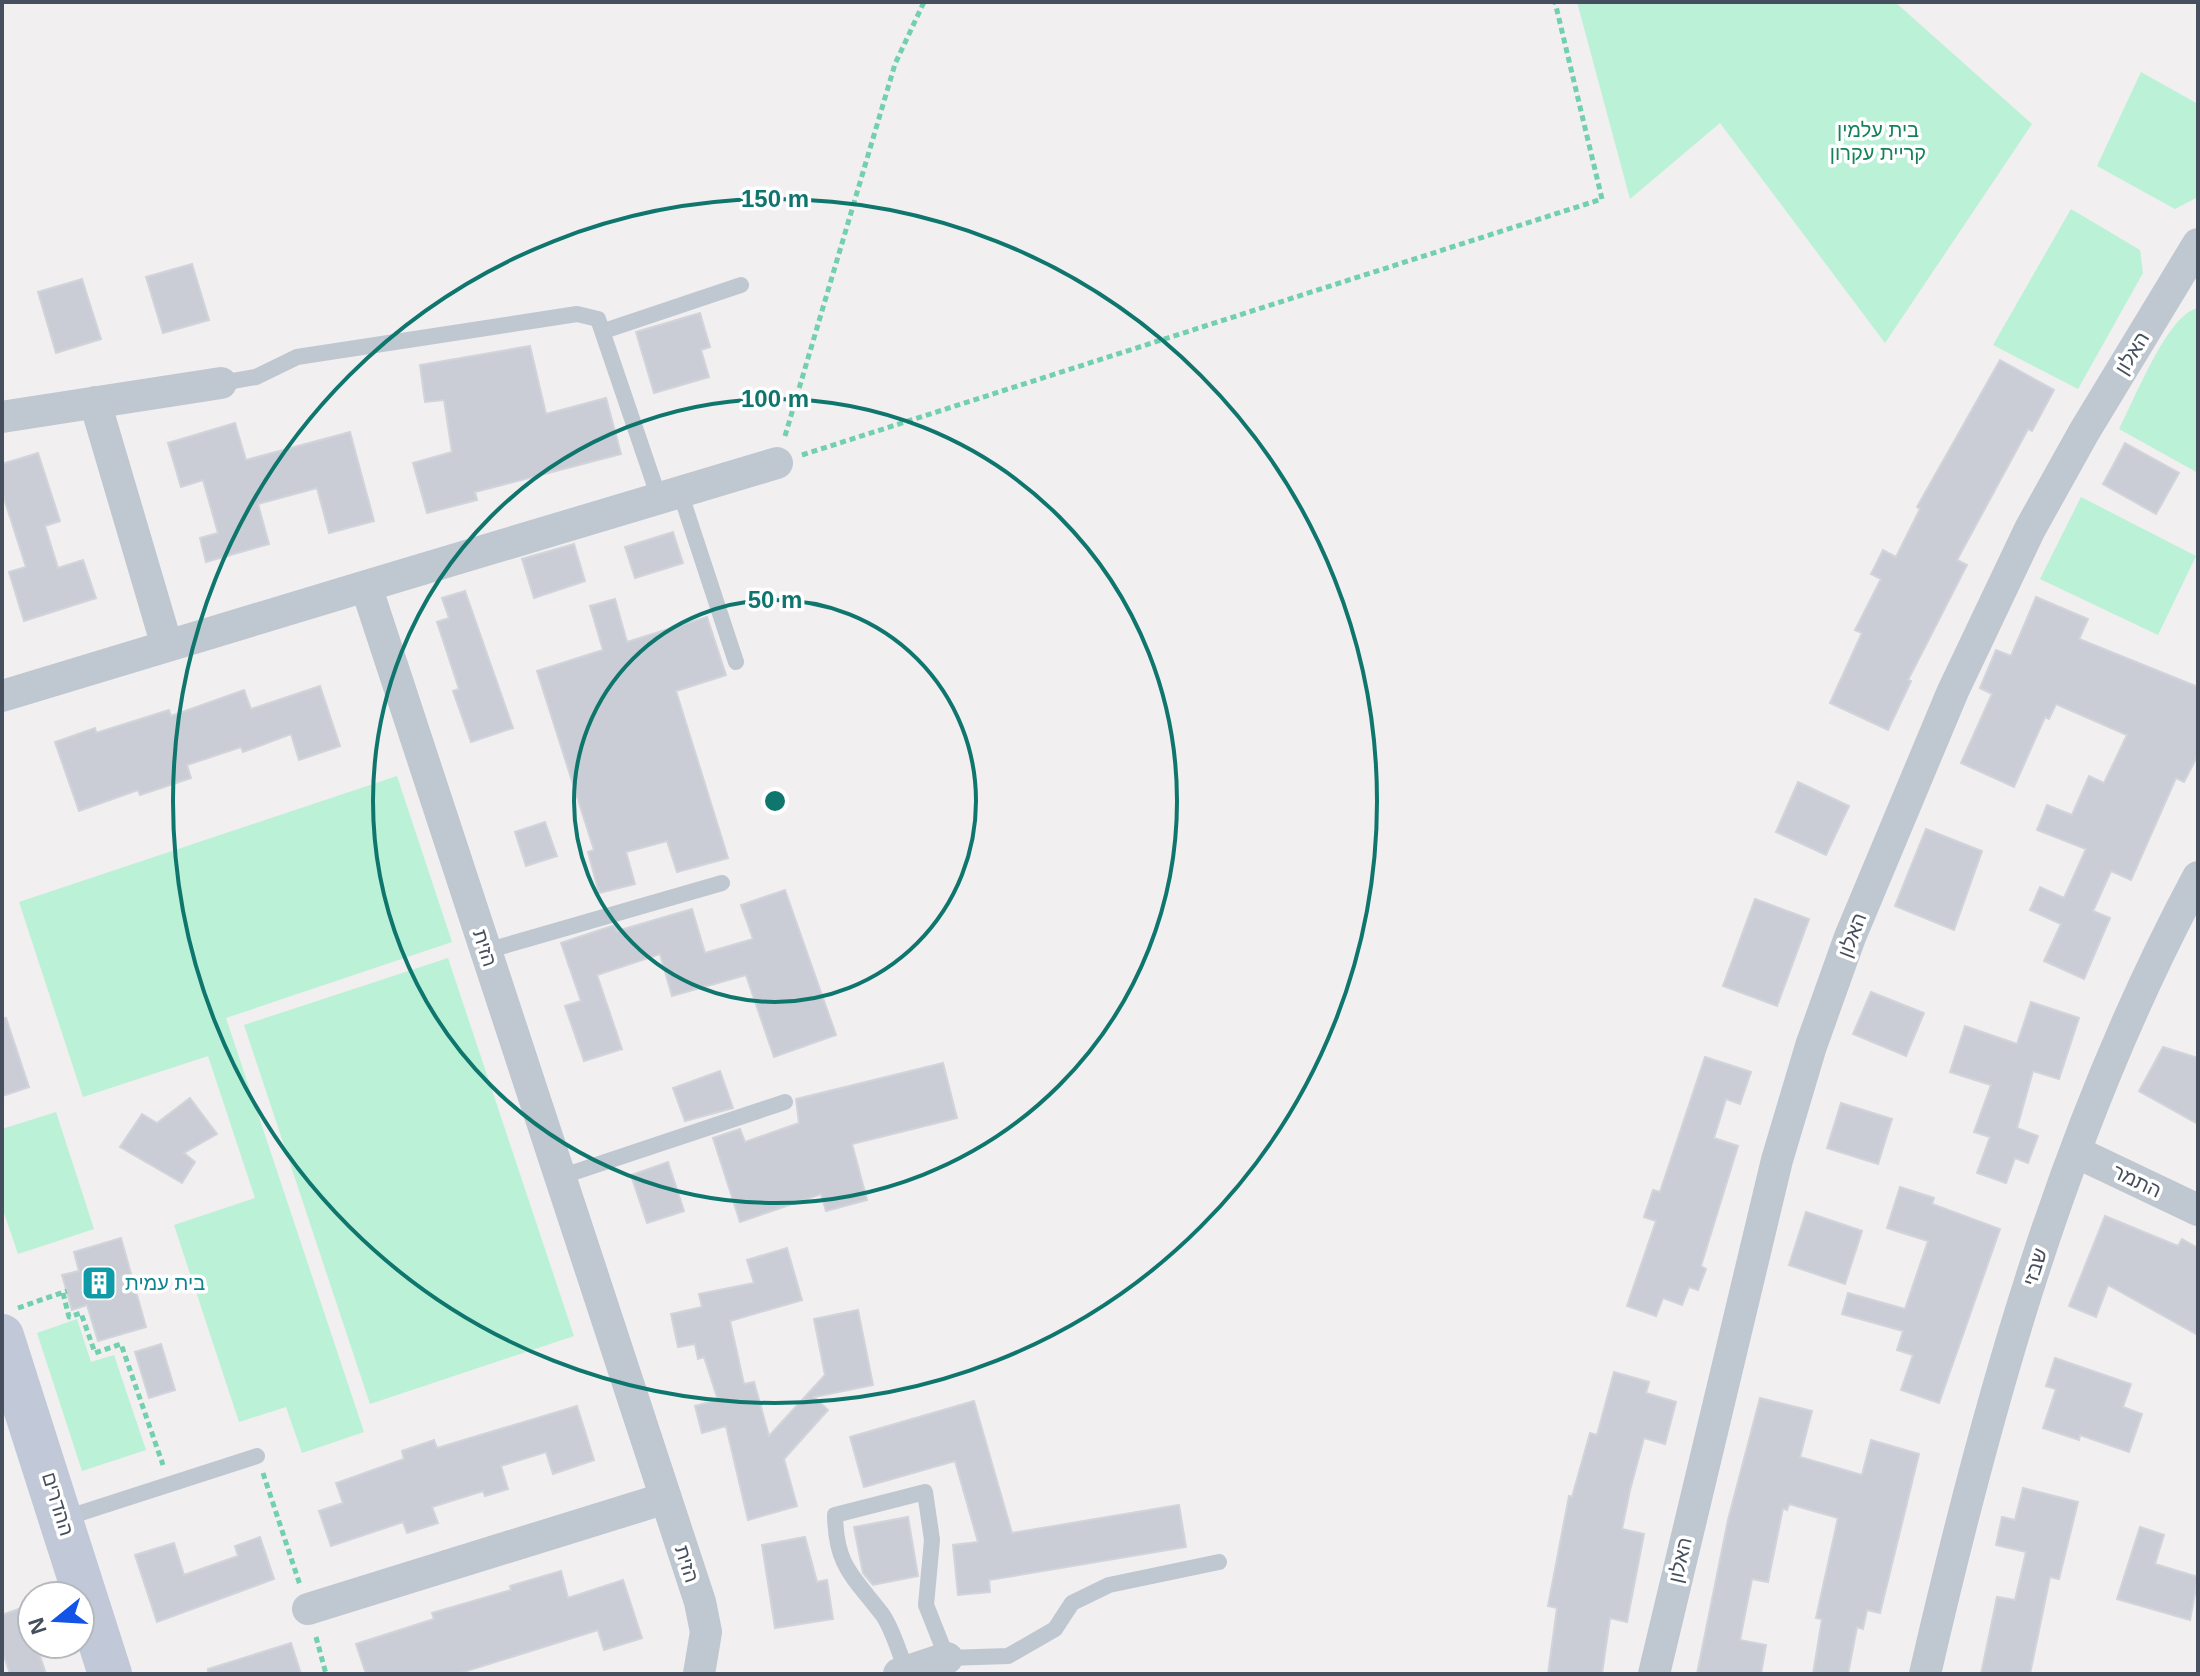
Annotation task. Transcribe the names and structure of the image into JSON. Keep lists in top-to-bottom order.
{
  "streets": {
    "street": [
      "האלון",
      "הזית",
      "התמר",
      "שבזי",
      "ההדרים"
    ]
  },
  "crossings": [
    ["התמר", "שבזי"]
  ],
  "parks": ["בית עלמין קריית עקרון"],
  "places": {
    "building": ["בית עמית"]
  },
  "north": "left",
  "rings": ["150 m", "100 m", "50 m"]
}
